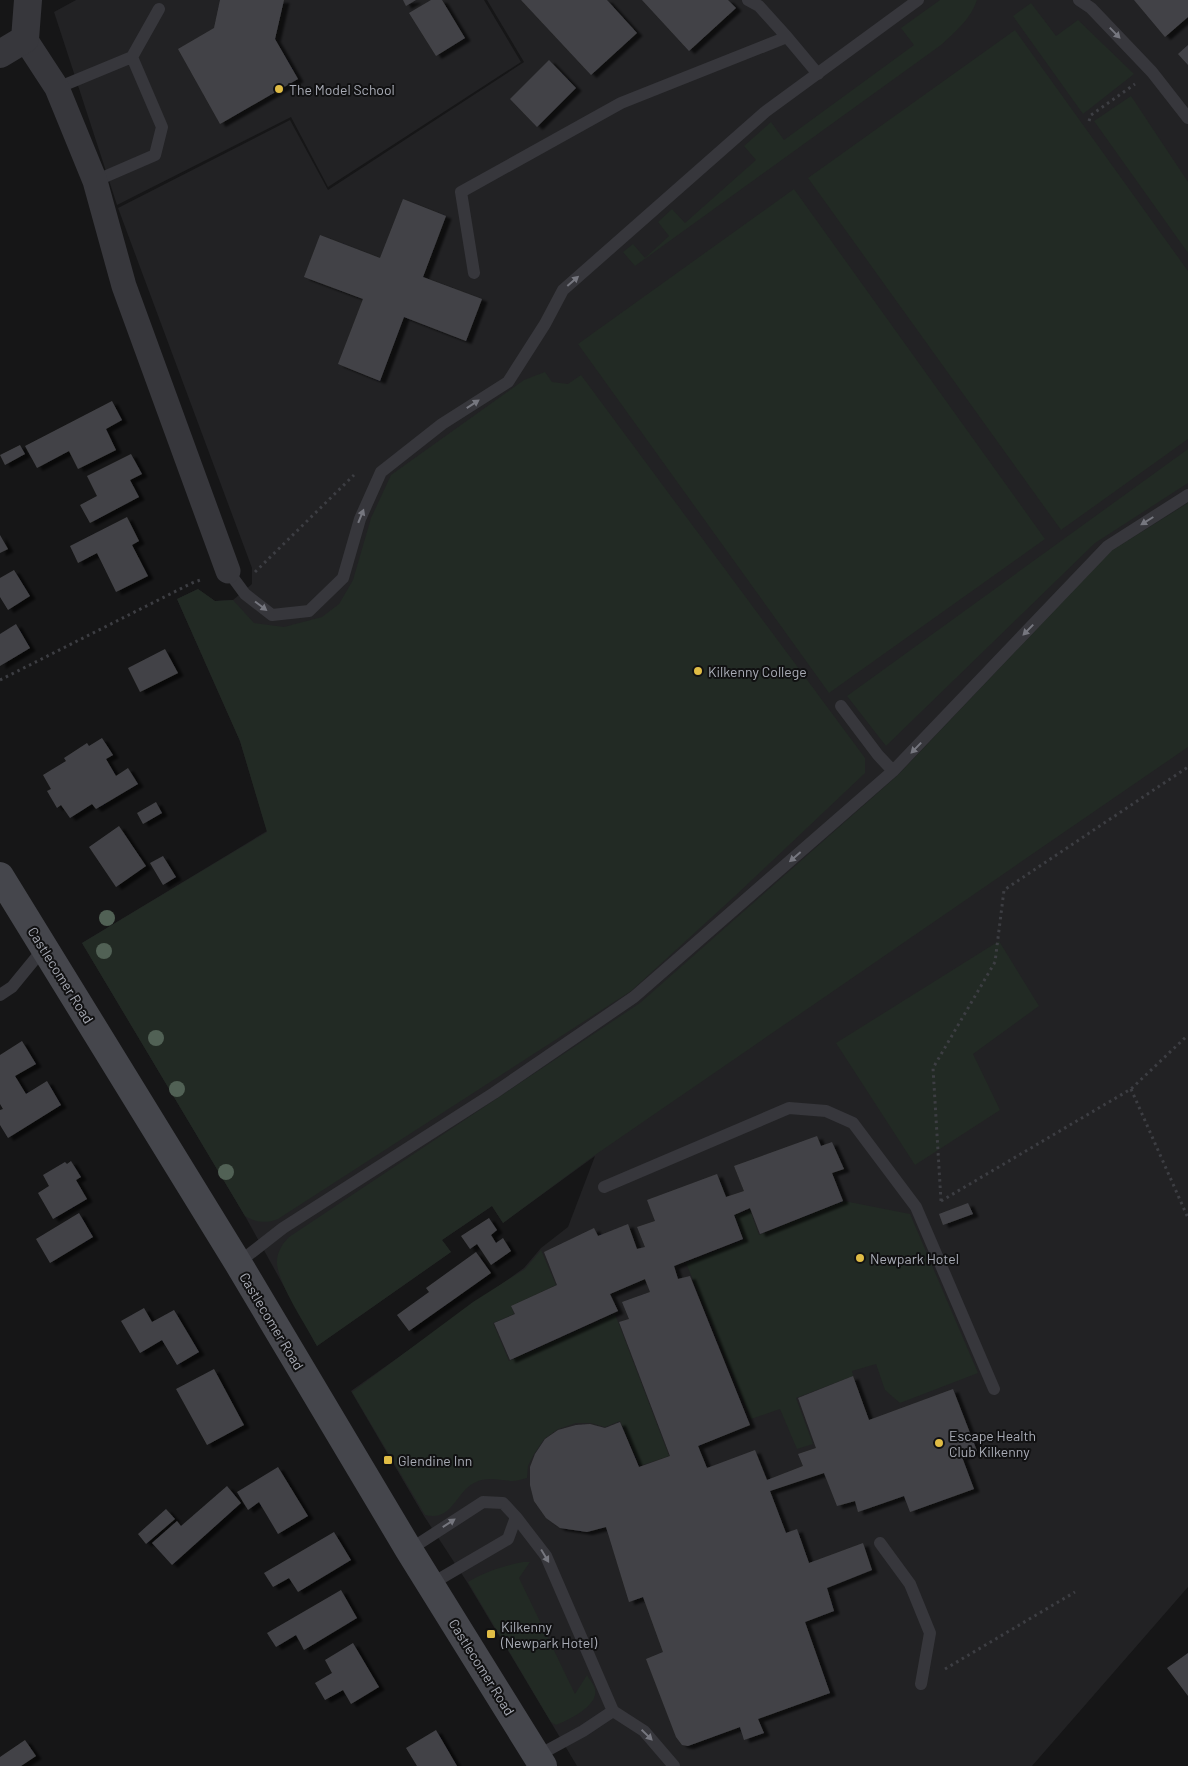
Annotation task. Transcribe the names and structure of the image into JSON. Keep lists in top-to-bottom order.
{
  "streets": {
    "main road": ["Castlecomer Road"]
  },
  "places": {
    "other": [
      "The Model School",
      "Kilkenny College",
      "Newpark Hotel",
      "Escape Health Club Kilkenny"
    ],
    "transit": ["Glendine Inn", "Kilkenny (Newpark Hotel)"]
  }
}
